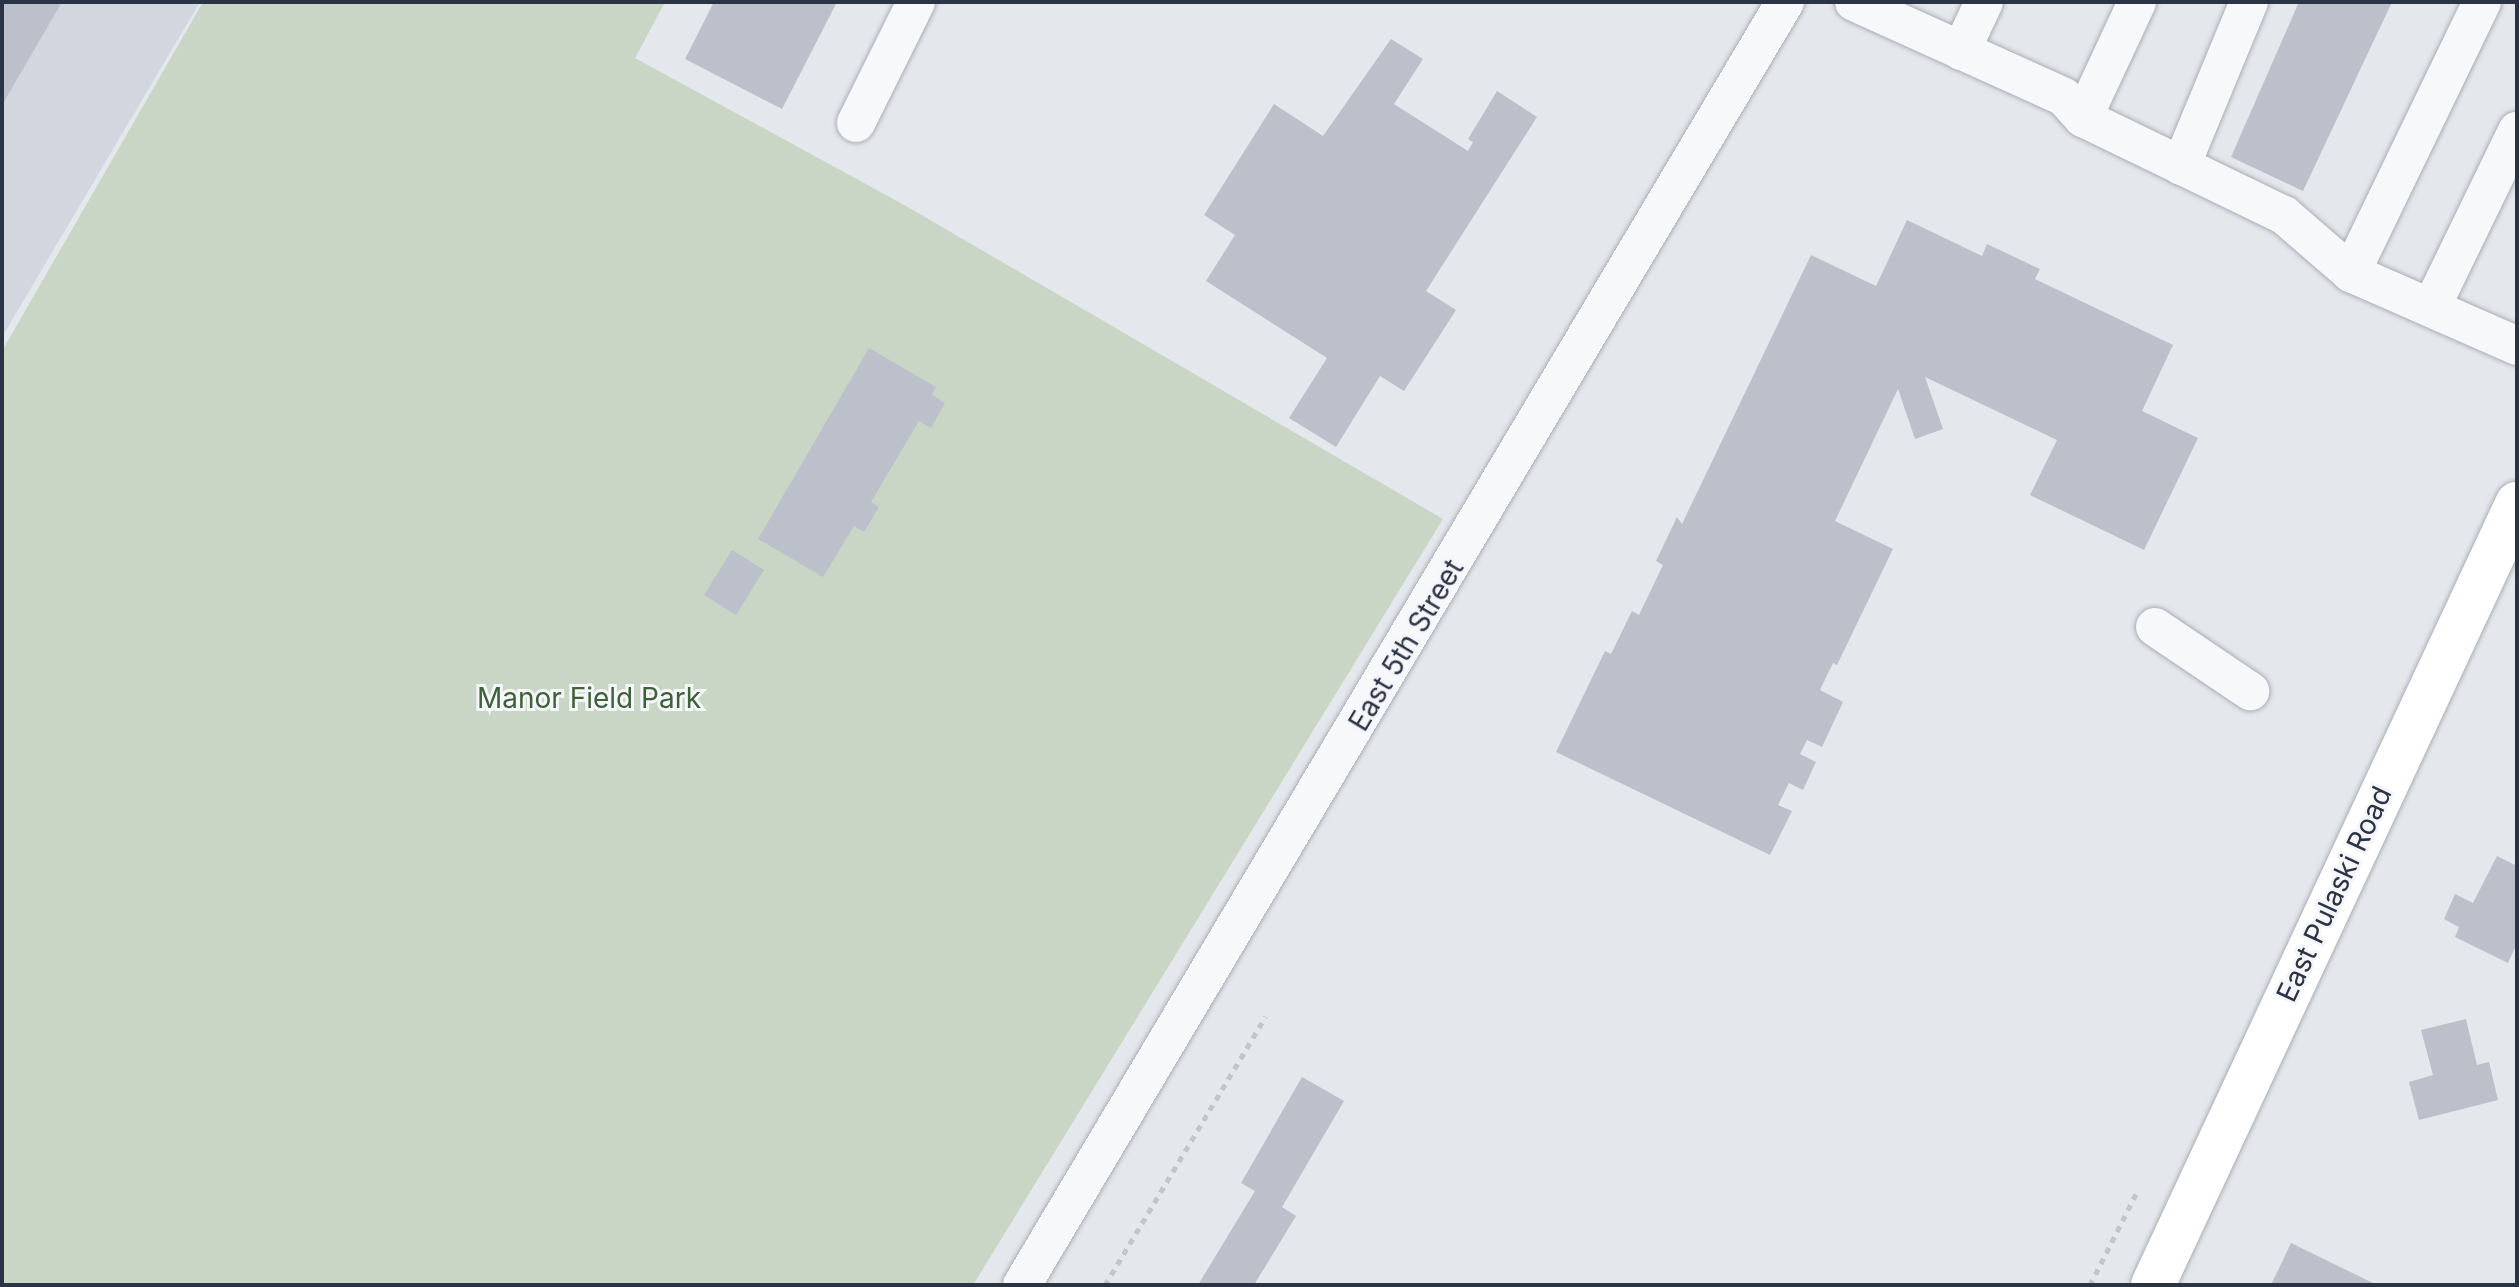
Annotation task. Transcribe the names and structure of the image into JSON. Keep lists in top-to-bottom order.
{
  "streets": {
    "main road": ["East Pulaski Road"],
    "street": ["East 5th Street"]
  },
  "parks": ["Manor Field Park"]
}
